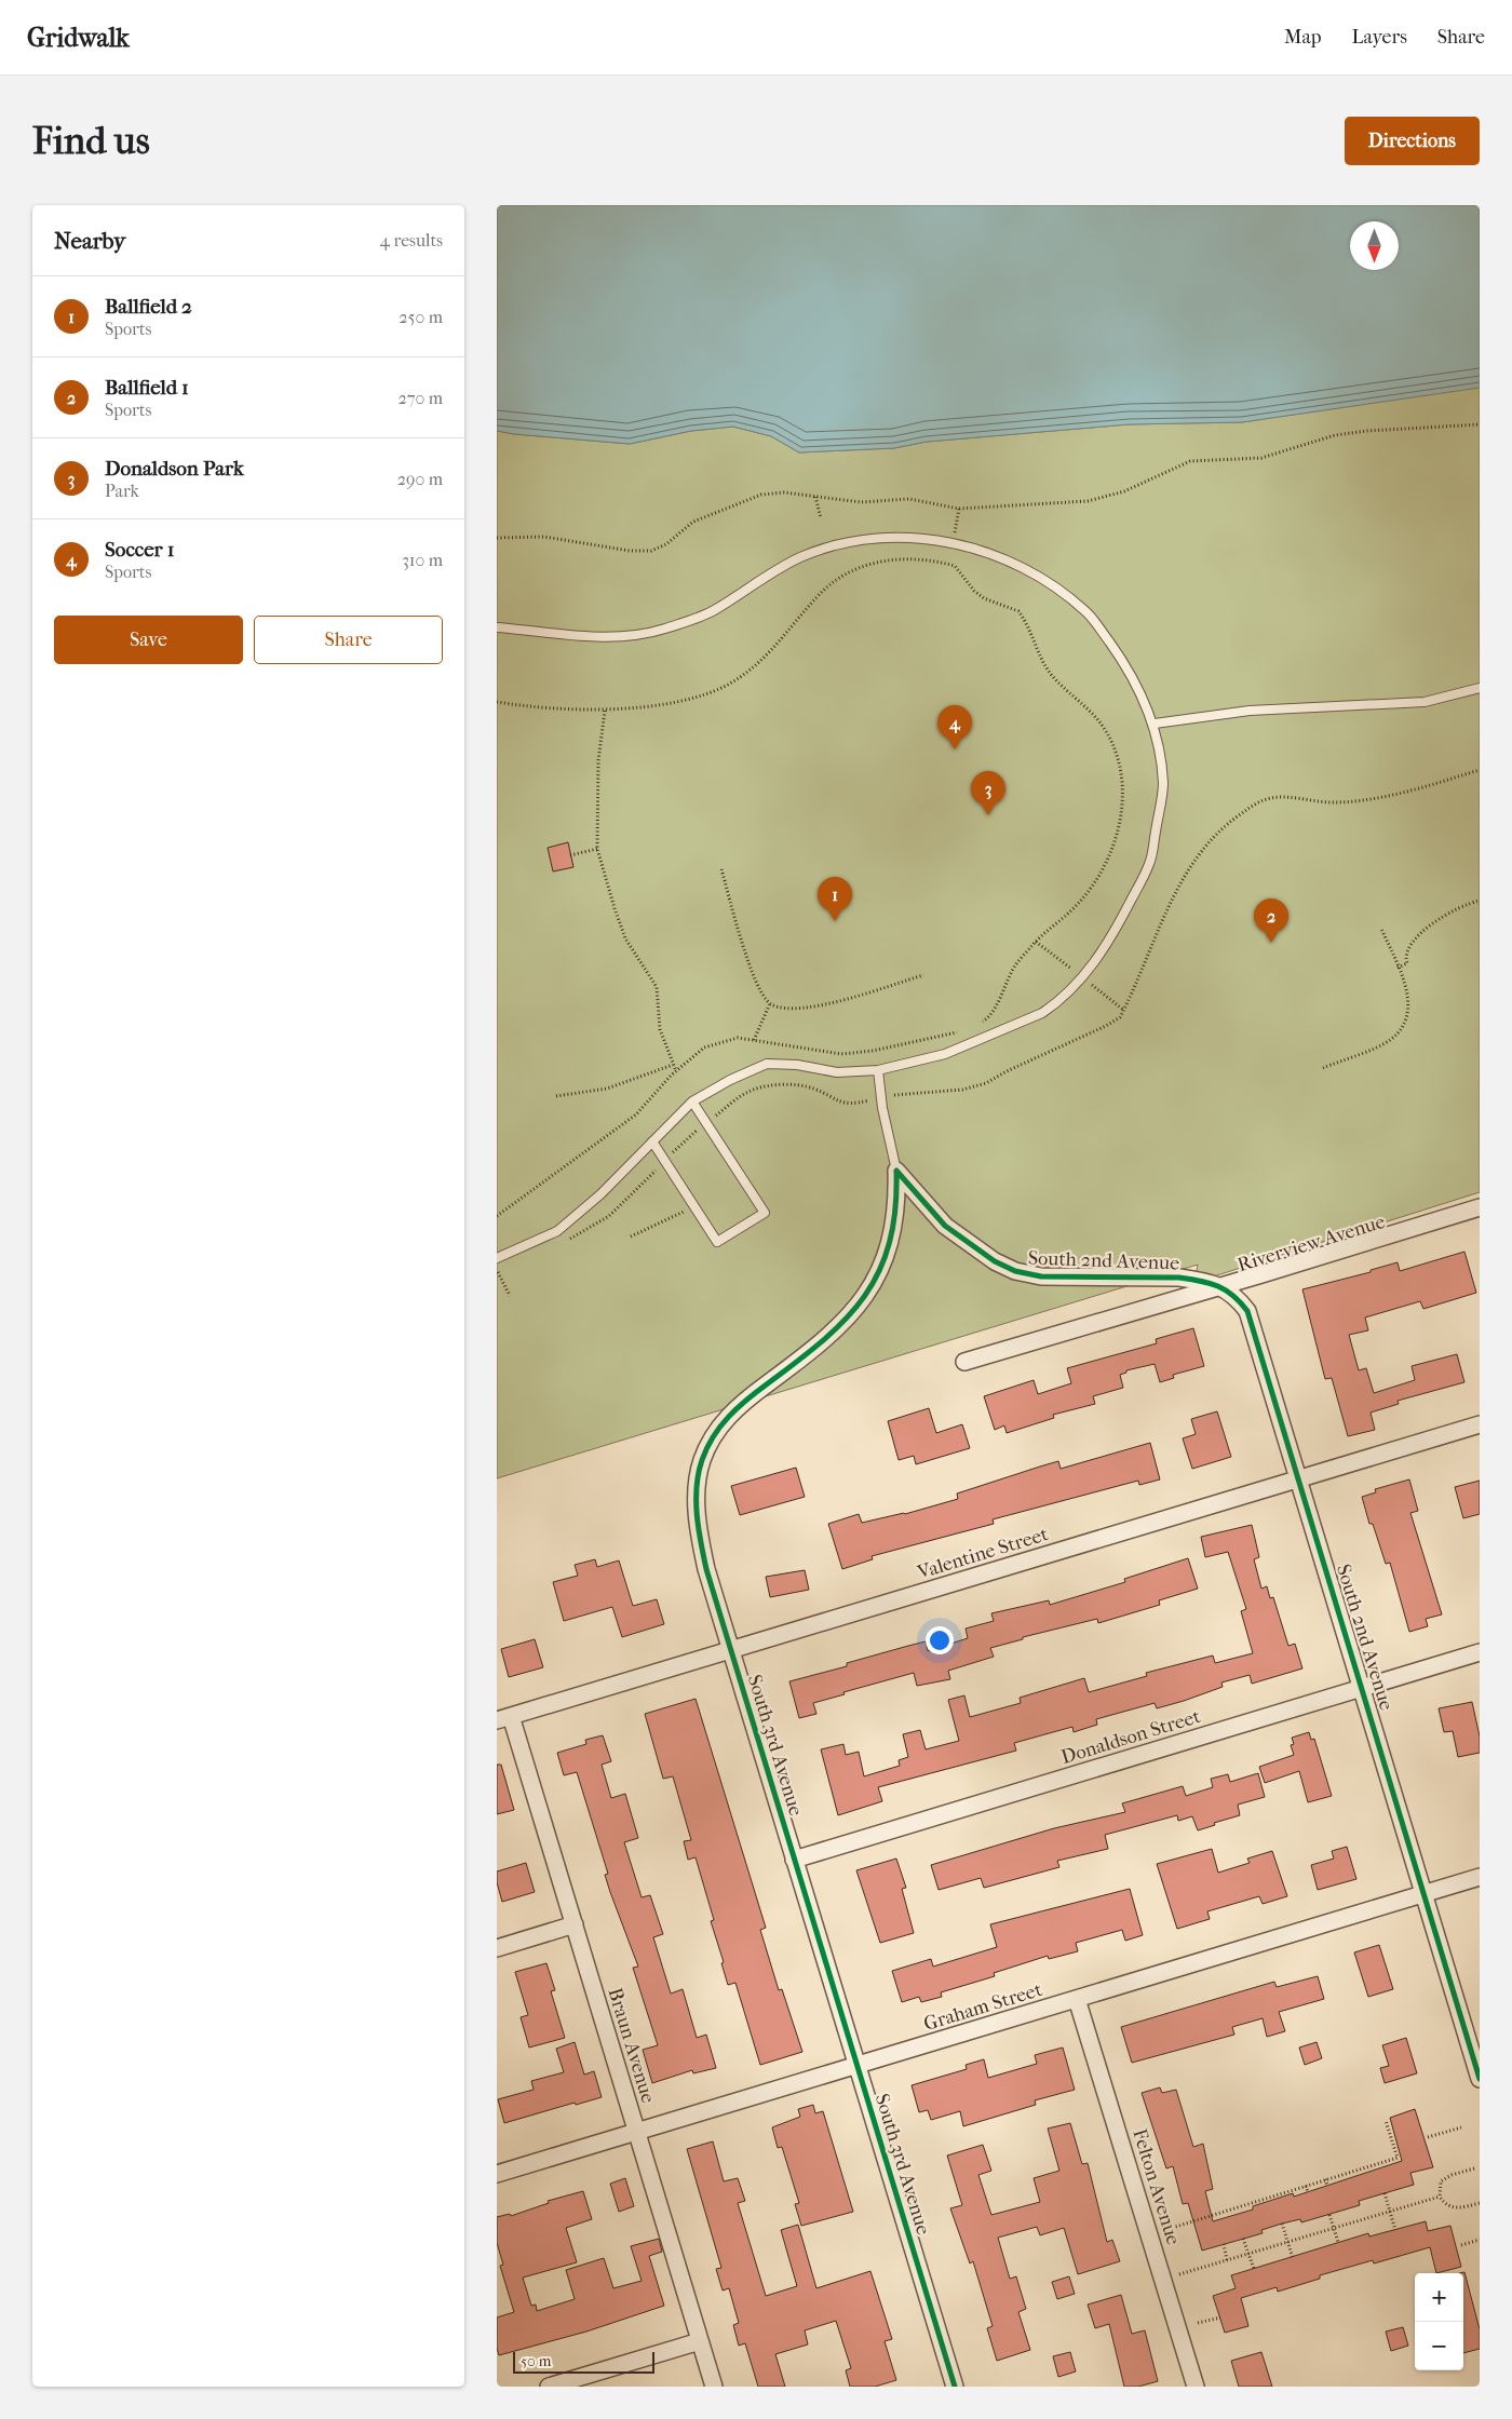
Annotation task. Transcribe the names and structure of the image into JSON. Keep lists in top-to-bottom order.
{
  "streets": {
    "street": [
      "Riverview Avenue",
      "South 2nd Avenue",
      "Valentine Street",
      "Donaldson Street",
      "South 3rd Avenue",
      "Graham Street",
      "Braun Avenue",
      "Felton Avenue"
    ]
  },
  "crossings": [
    ["Riverview Avenue", "South 2nd Avenue"],
    ["South 2nd Avenue", "Valentine Street"],
    ["South 2nd Avenue", "Donaldson Street"],
    ["South 2nd Avenue", "South 3rd Avenue"],
    ["South 2nd Avenue", "Graham Street"],
    ["Valentine Street", "South 3rd Avenue"],
    ["Valentine Street", "Braun Avenue"],
    ["Donaldson Street", "South 3rd Avenue"],
    ["South 3rd Avenue", "Graham Street"],
    ["Graham Street", "Braun Avenue"],
    ["Graham Street", "Felton Avenue"]
  ],
  "scale_bar": "50 m",
  "north": "bottom",
  "page": {
    "header": "Gridwalk",
    "nav": ["Map", "Layers", "Share"],
    "buttons": [
      "Directions",
      ["Save", "Share"]
    ],
    "title": "Find us",
    "heading": ["Nearby", "4 results"],
    "list": [
      {
        "mark": "1",
        "name": "Ballfield 2",
        "note": "Sports",
        "value": "250 m"
      },
      {
        "mark": "2",
        "name": "Ballfield 1",
        "note": "Sports",
        "value": "270 m"
      },
      {
        "mark": "3",
        "name": "Donaldson Park",
        "note": "Park",
        "value": "290 m"
      },
      {
        "mark": "4",
        "name": "Soccer 1",
        "note": "Sports",
        "value": "310 m"
      }
    ],
    "pins": [
      "4",
      "3",
      "1",
      "2"
    ],
    "map_buttons": ["+", "−"],
    "scale": "50 m"
  }
}
